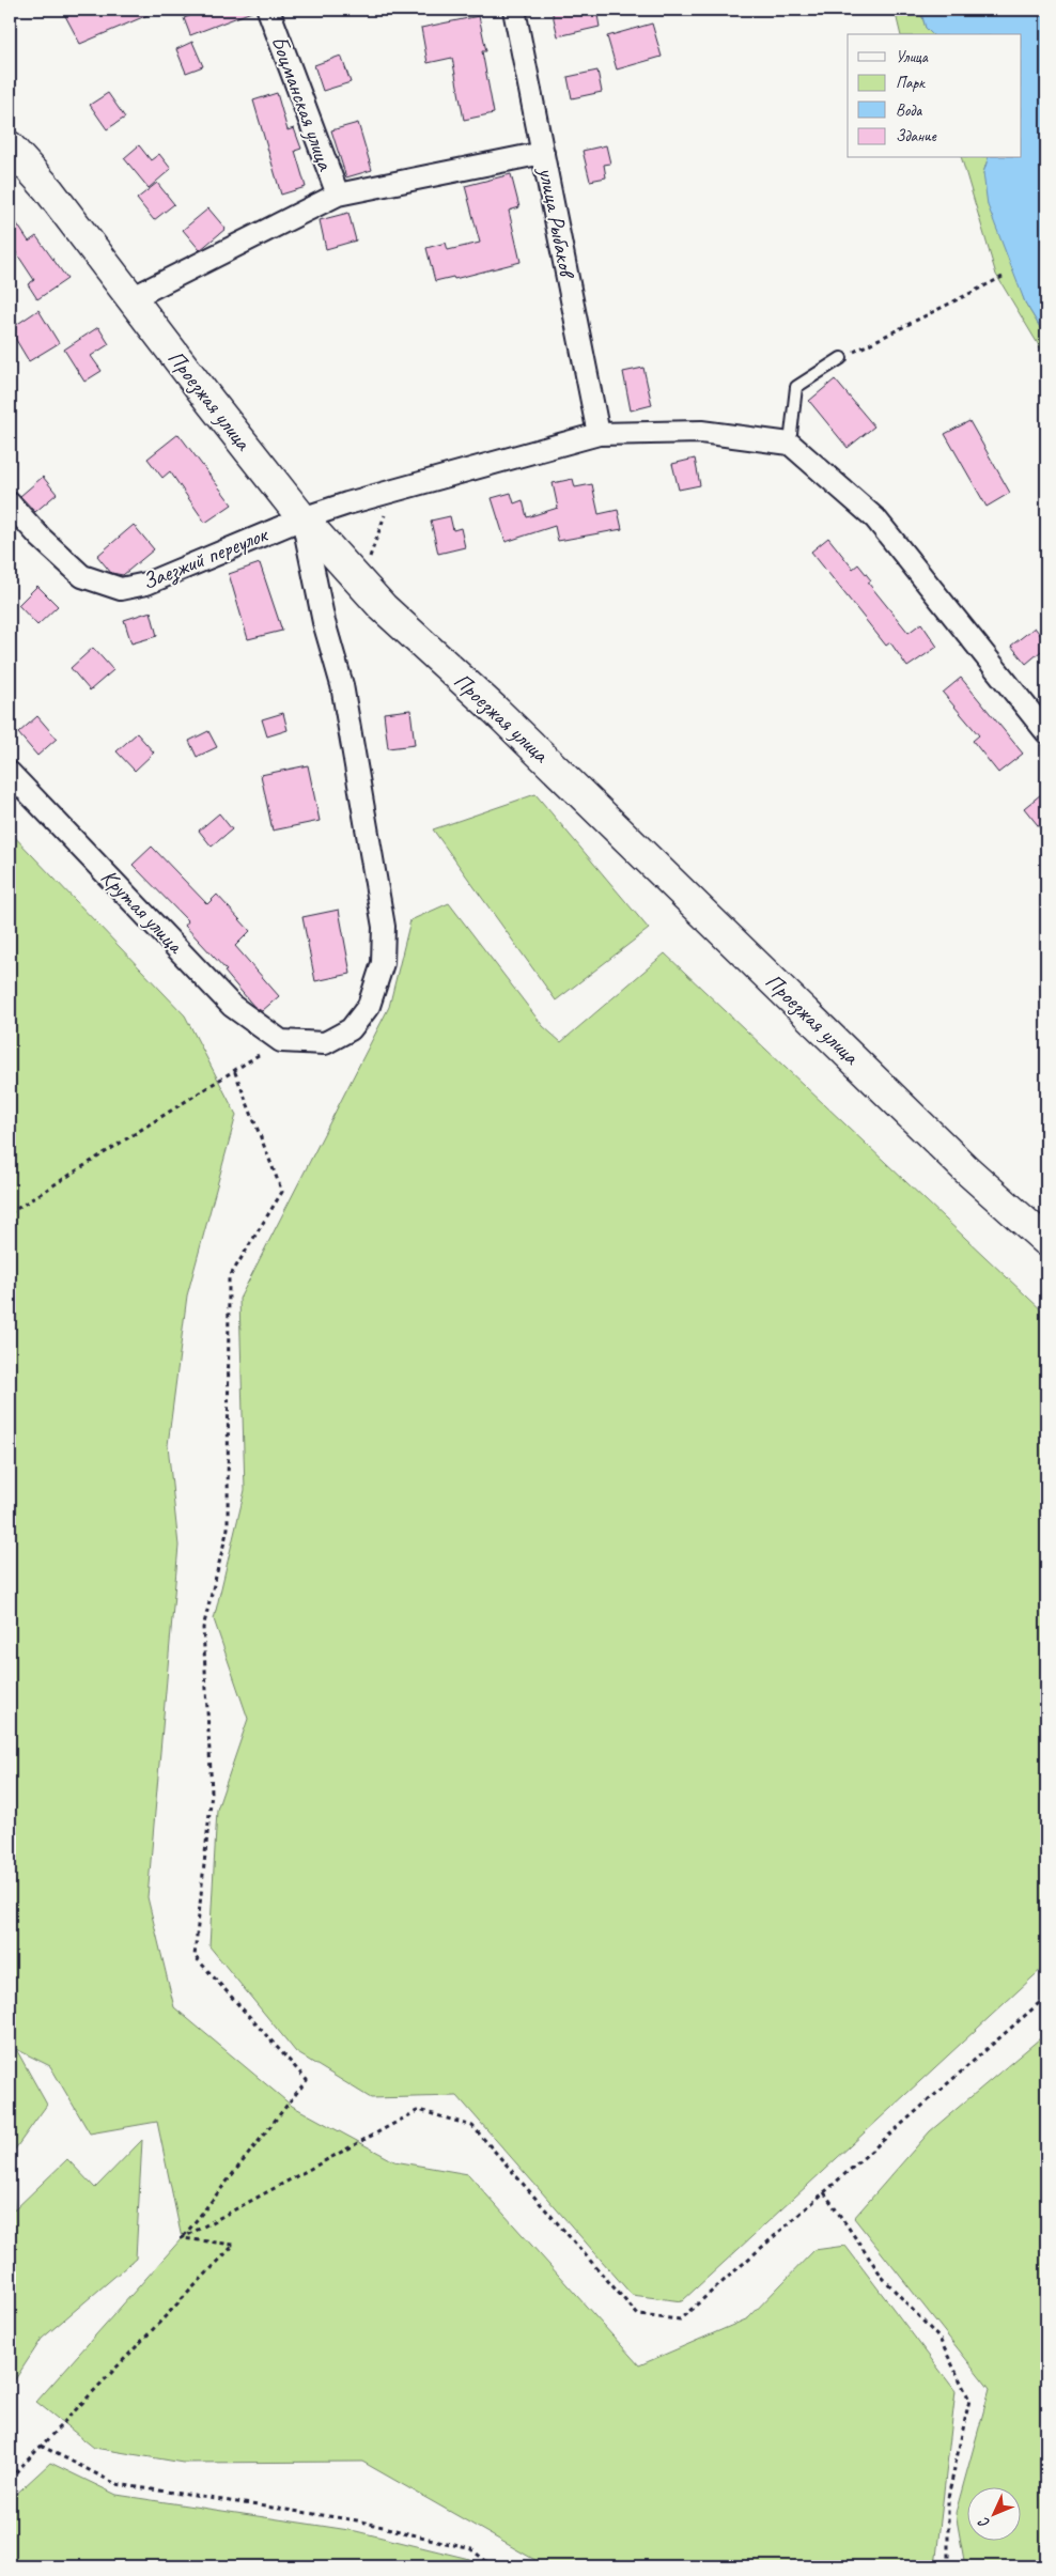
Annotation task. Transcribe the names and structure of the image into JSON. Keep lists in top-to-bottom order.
{
  "streets": {
    "main road": ["Проезжая улица"],
    "street": [
      "Боцманская улица",
      "улица Рыбаков",
      "Заезжий переулок",
      "Крутая улица"
    ]
  },
  "crossings": [
    ["улица Рыбаков", "Заезжий переулок"],
    ["Проезжая улица", "Заезжий переулок"]
  ],
  "legend": [
    "Улица",
    "Парк",
    "Вода",
    "Здание"
  ],
  "north": "bottom left"
}
